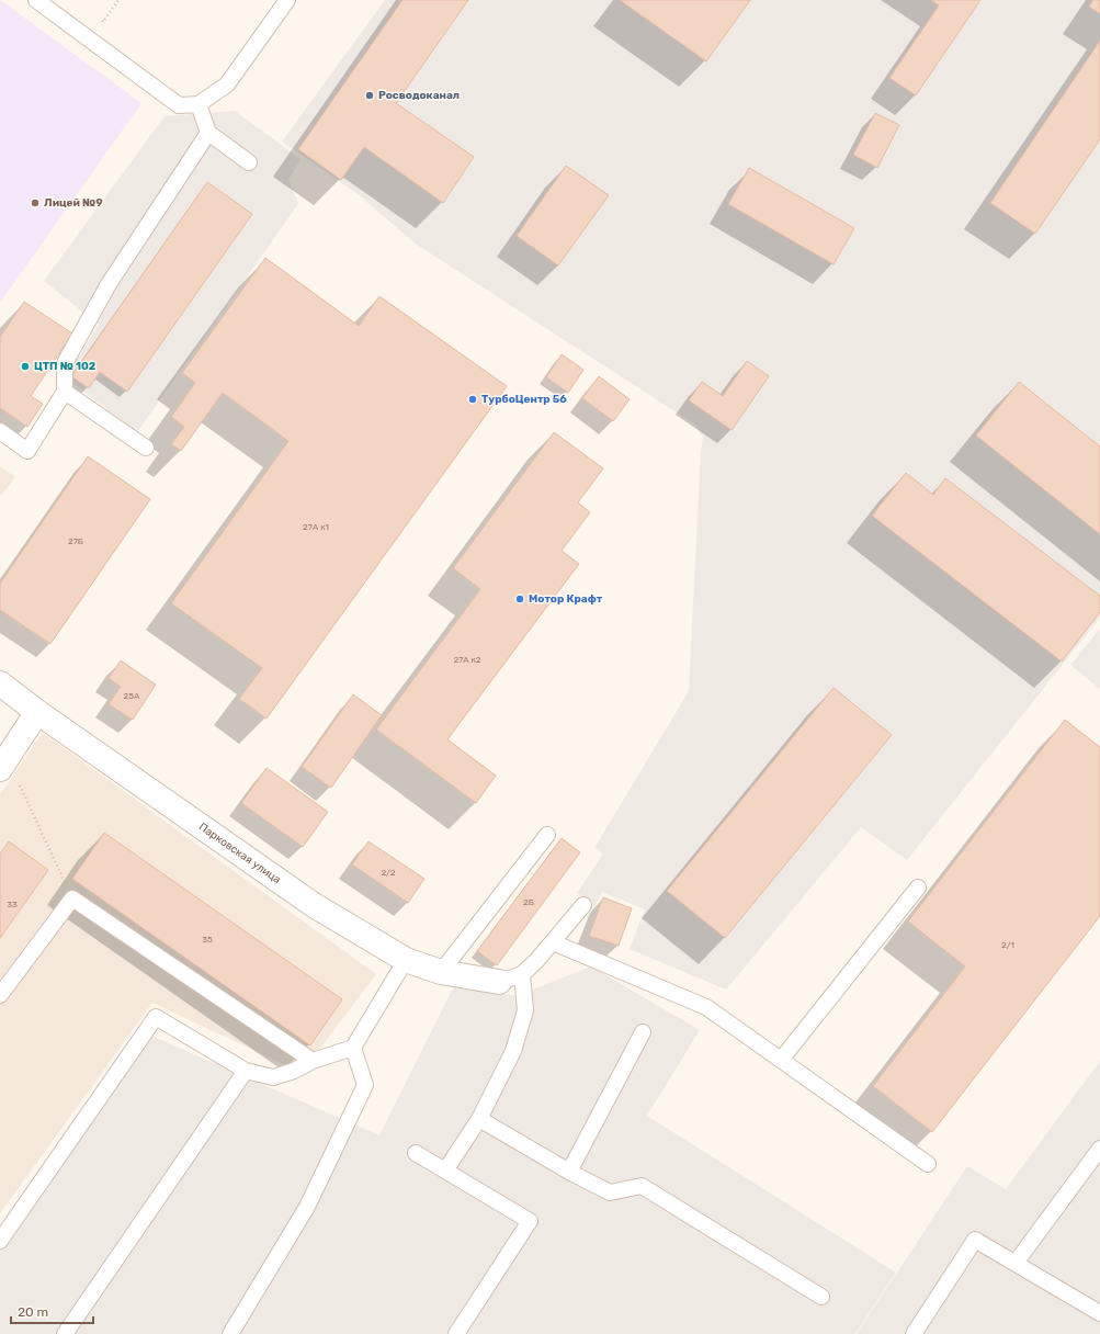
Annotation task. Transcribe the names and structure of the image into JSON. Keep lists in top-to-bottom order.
{
  "streets": {
    "street": ["Парковская улица"]
  },
  "places": [
    "Росводоканал",
    "Лицей №9",
    "ЦТП № 102",
    "ТурбоЦентр 56",
    "Мотор Крафт"
  ],
  "house_numbers": [
    "27А к1",
    "27Б",
    "27А к2",
    "25А",
    "2/2",
    "2Б",
    "33",
    "35",
    "2/1"
  ],
  "scale_bar": "20 m"
}
